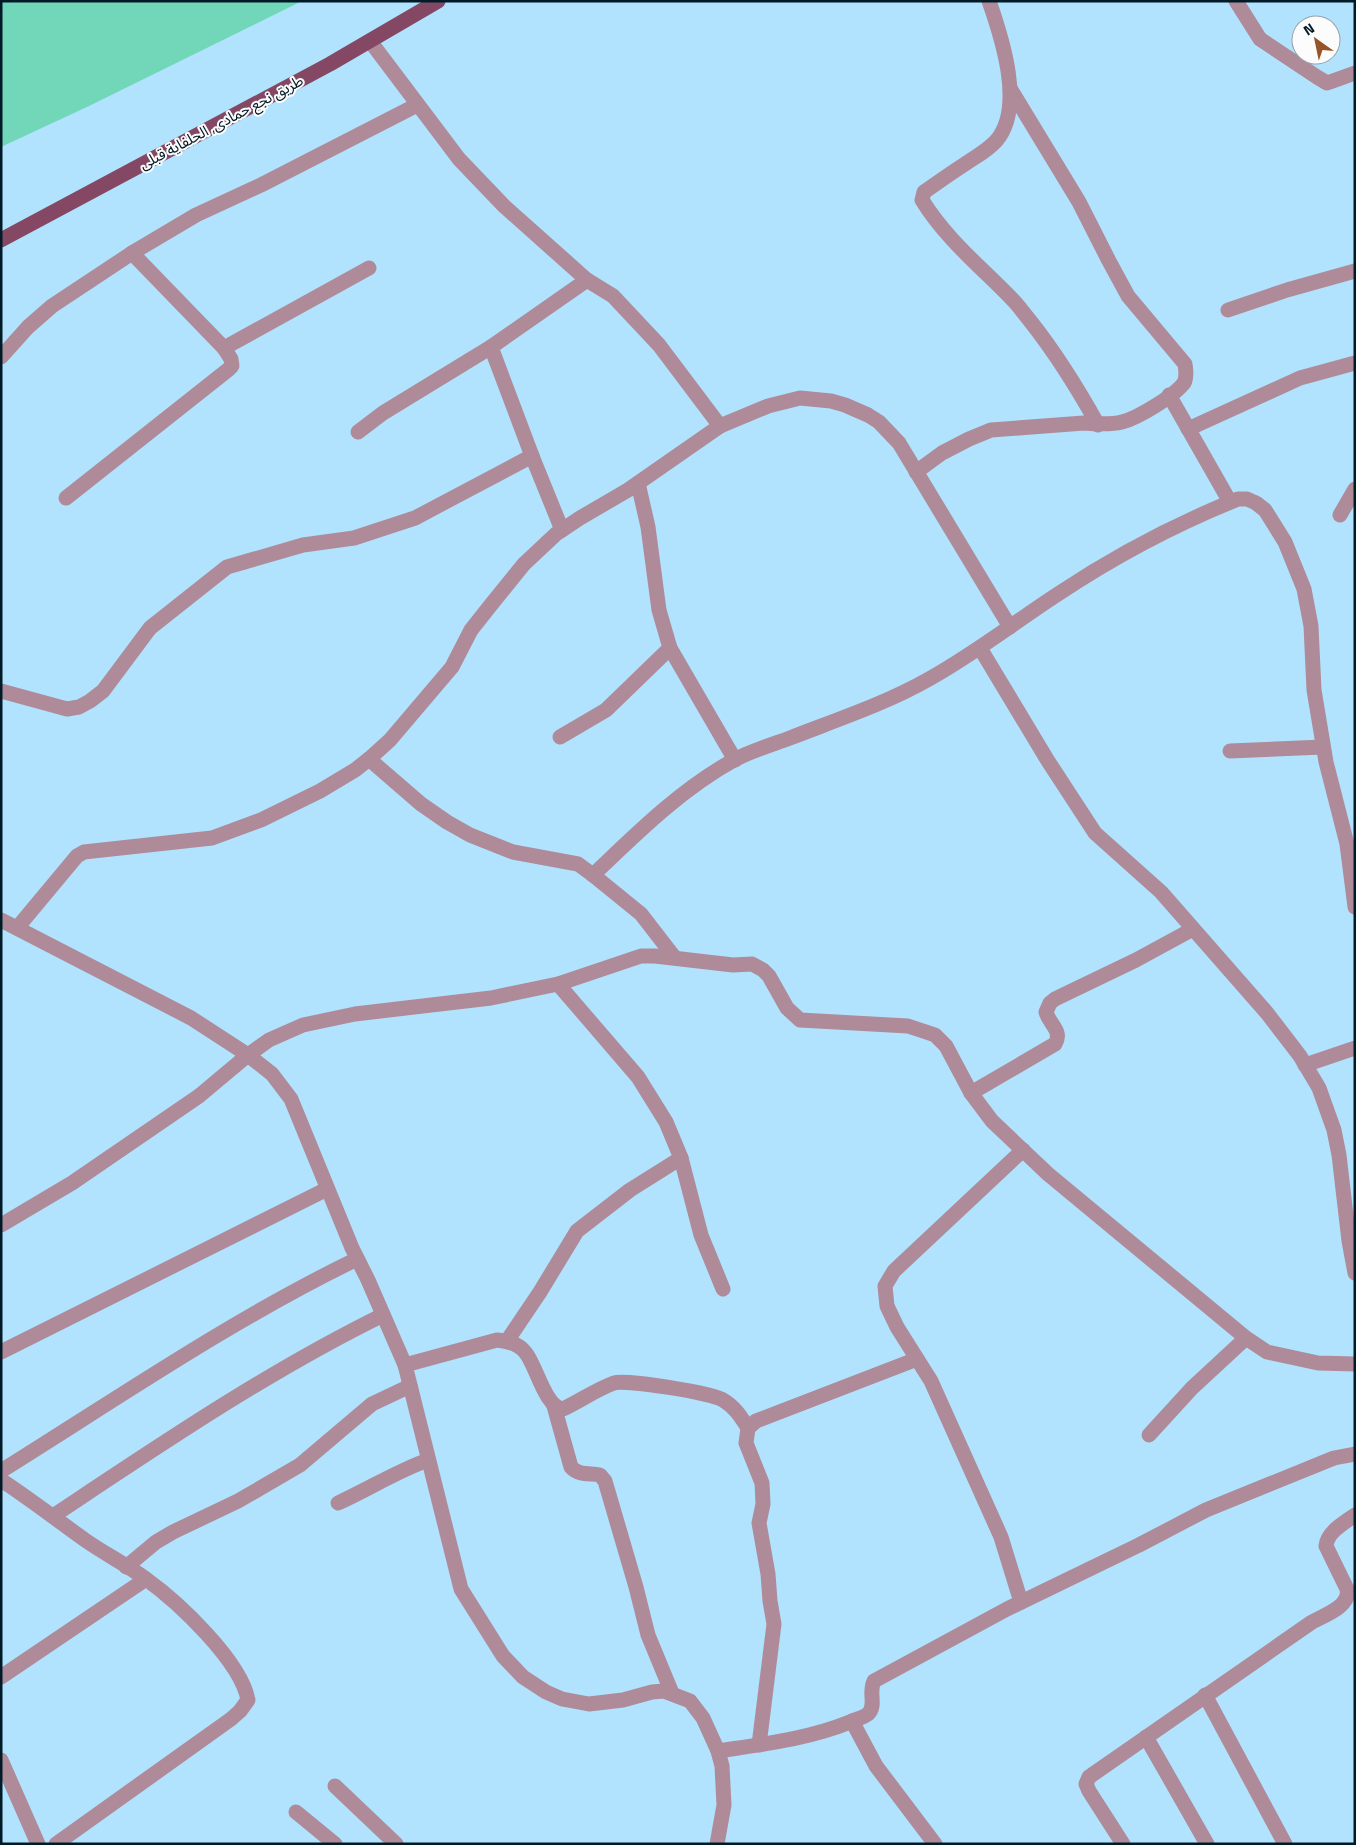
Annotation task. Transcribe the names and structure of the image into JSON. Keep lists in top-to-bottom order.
{
  "streets": {
    "main road": ["طريق نجع حمادى, الحلفاية قبلى"]
  },
  "north": "top left"
}
